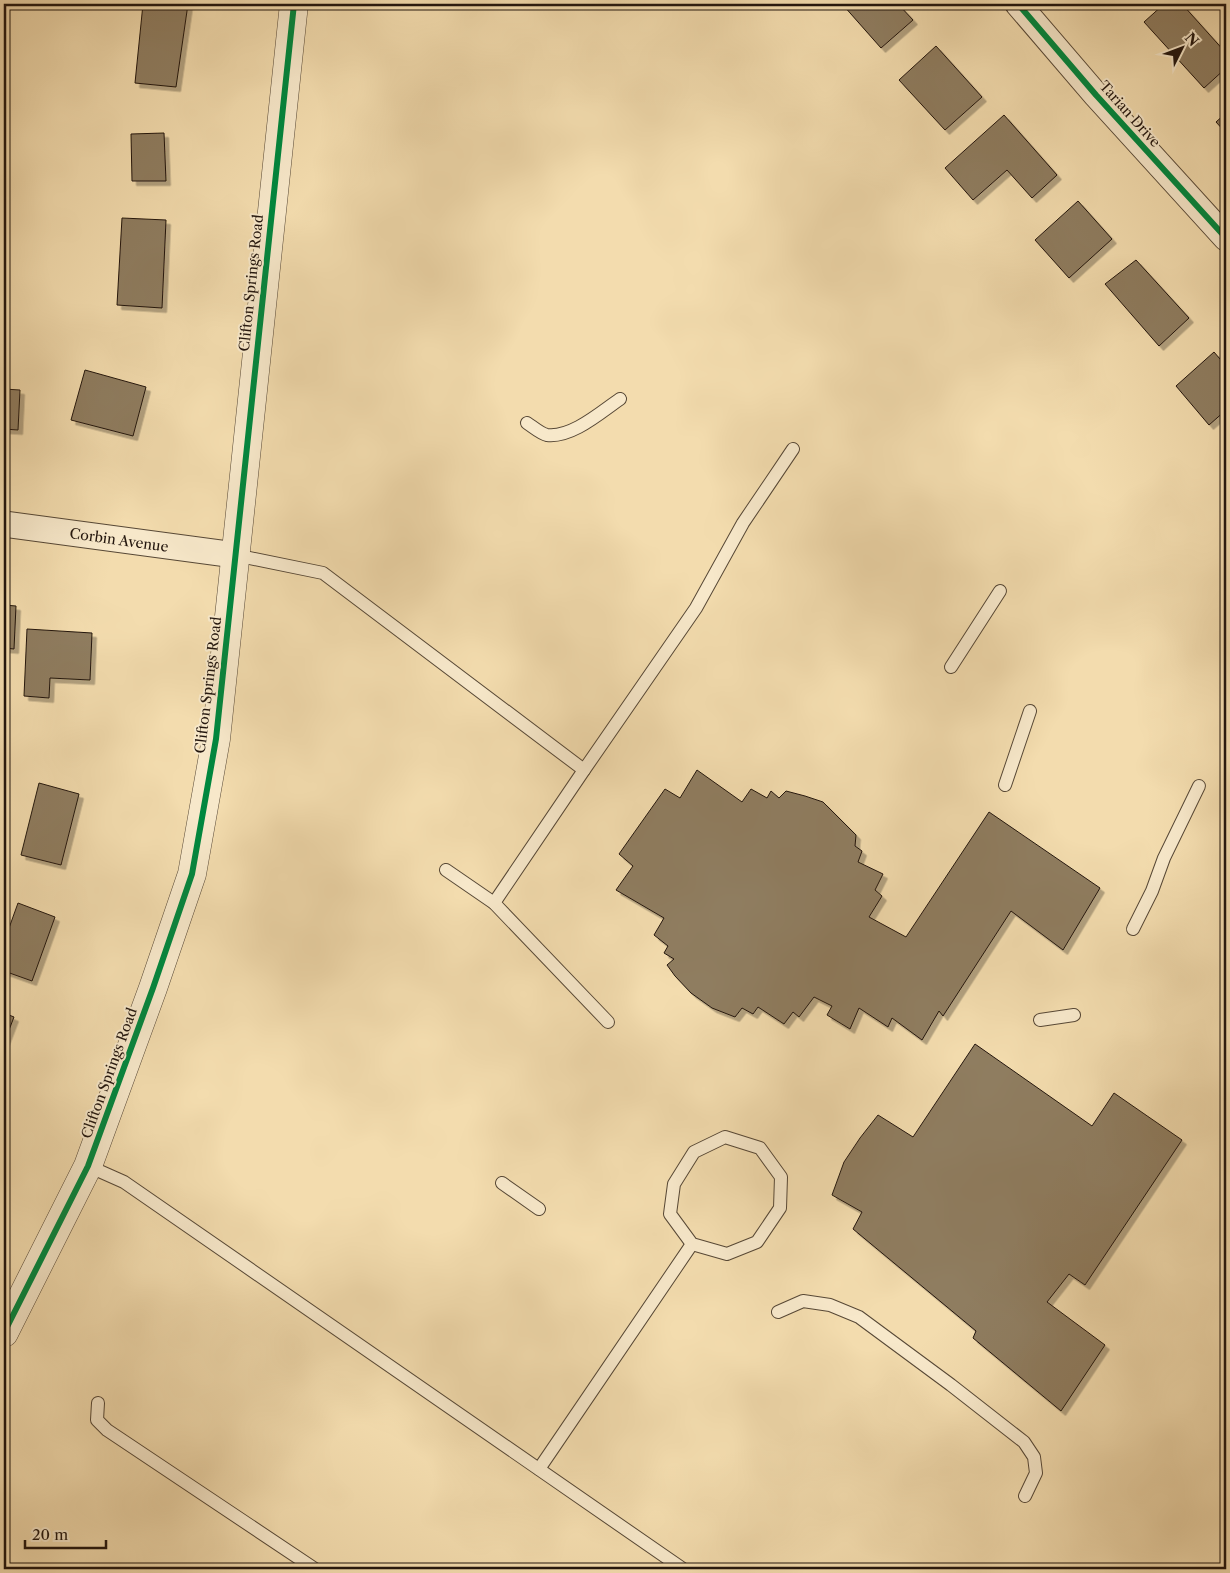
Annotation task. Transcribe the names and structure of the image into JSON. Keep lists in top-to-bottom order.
{
  "streets": {
    "street": ["Tarian Drive", "Clifton Springs Road", "Corbin Avenue"]
  },
  "crossings": [
    ["Clifton Springs Road", "Corbin Avenue"]
  ],
  "scale_bar": "20 m",
  "north": "top right"
}
